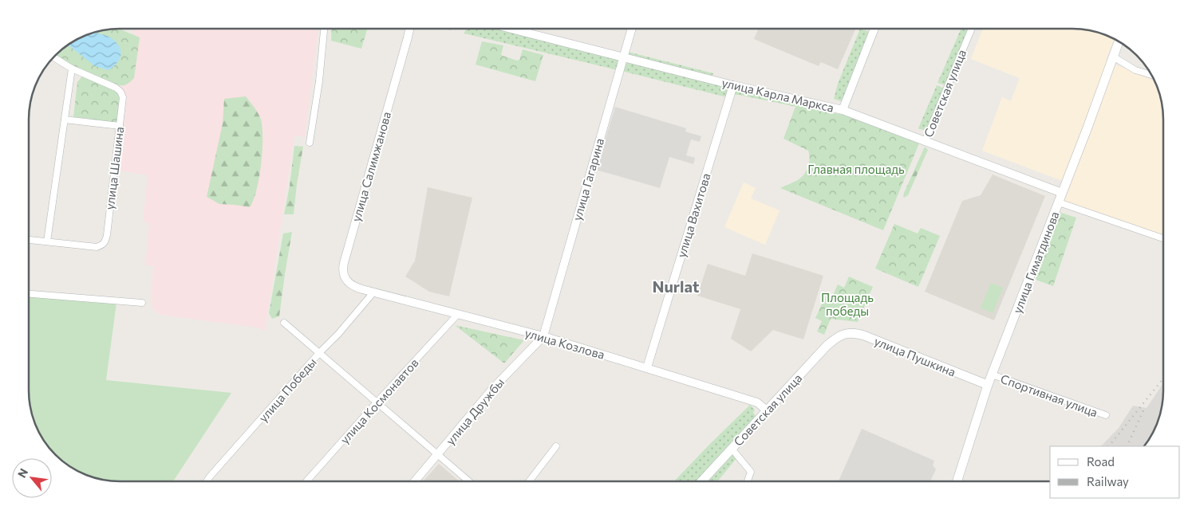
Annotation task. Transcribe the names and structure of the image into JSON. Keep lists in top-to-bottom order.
{
  "streets": {
    "main road": ["Советская улица", "улица Гиматдинова", "улица Пушкина"],
    "street": [
      "улица Карла Маркса",
      "улица Салимжанова",
      "улица Шашина",
      "улица Гагарина",
      "улица Вахитова",
      "улица Козлова",
      "улица Победы",
      "Спортивная улица",
      "улица Космонавтов",
      "улица Дружбы"
    ]
  },
  "crossings": [
    ["Советская улица", "улица Карла Маркса"],
    ["Советская улица", "улица Козлова"],
    ["Советская улица", "улица Пушкина"],
    ["улица Карла Маркса", "улица Гагарина"],
    ["улица Карла Маркса", "улица Вахитова"],
    ["улица Карла Маркса", "улица Гиматдинова"],
    ["улица Салимжанова", "улица Козлова"],
    ["улица Гагарина", "улица Козлова"],
    ["улица Гагарина", "улица Дружбы"],
    ["улица Вахитова", "улица Козлова"],
    ["улица Гиматдинова", "улица Пушкина"],
    ["улица Гиматдинова", "Спортивная улица"],
    ["улица Козлова", "улица Победы"],
    ["улица Козлова", "улица Космонавтов"],
    ["улица Козлова", "улица Дружбы"]
  ],
  "districts": ["Nurlat"],
  "parks": ["Главная площадь", "Площадь победы"],
  "legend": ["Road", "Railway"],
  "north": "top left"
}
